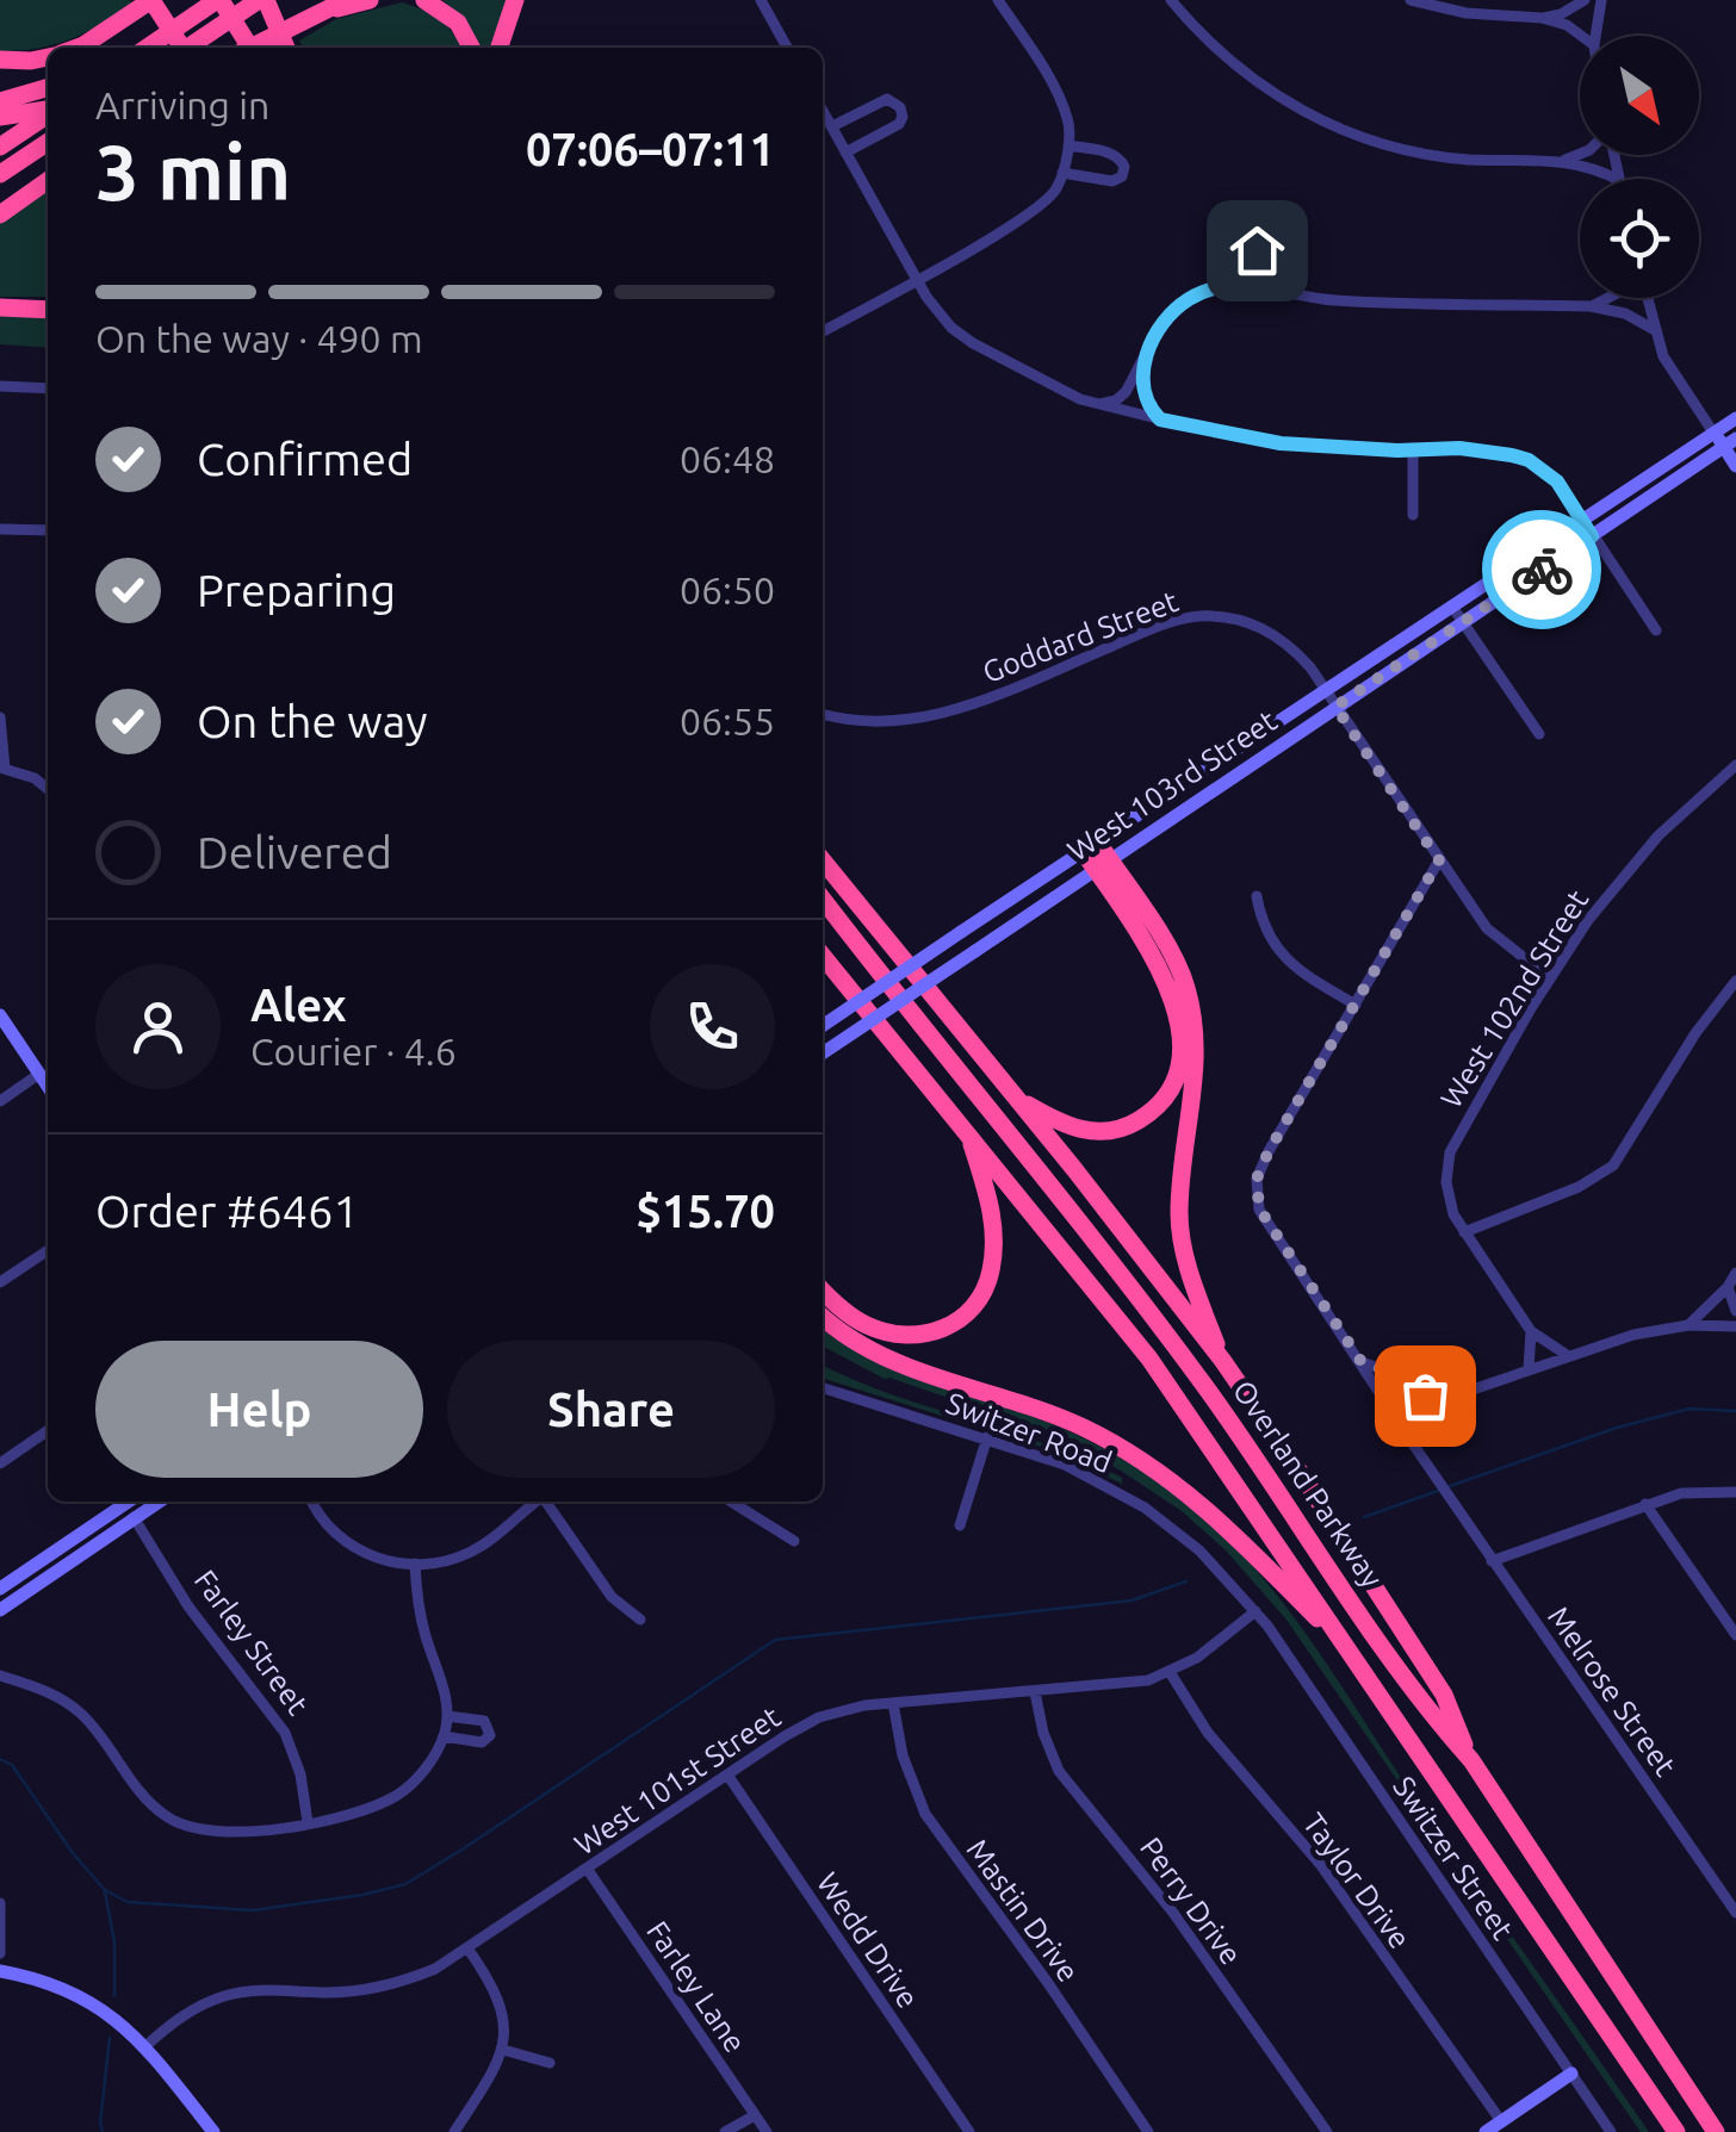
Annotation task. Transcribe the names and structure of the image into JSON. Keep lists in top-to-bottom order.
{
  "streets": {
    "highway": ["Overland Parkway"],
    "main road": ["West 103rd Street"],
    "street": [
      "Goddard Street",
      "West 102nd Street",
      "Switzer Road",
      "Farley Street",
      "Melrose Street",
      "West 101st Street",
      "Switzer Street",
      "Taylor Drive",
      "Perry Drive",
      "Mastin Drive",
      "Wedd Drive",
      "Farley Lane"
    ]
  },
  "crossings": [
    ["Goddard Street", "West 103rd Street"],
    ["Goddard Street", "West 102nd Street"],
    ["Switzer Road", "West 101st Street"],
    ["Switzer Road", "Switzer Street"],
    ["West 101st Street", "Switzer Street"],
    ["West 101st Street", "Taylor Drive"],
    ["West 101st Street", "Perry Drive"],
    ["West 101st Street", "Mastin Drive"],
    ["West 101st Street", "Wedd Drive"],
    ["West 101st Street", "Farley Lane"]
  ],
  "north": "bottom right",
  "page": {
    "heading": ["3 min", "Arriving in", "07:06–07:11"],
    "panel": [
      "Alex",
      "Courier · 4.6",
      "Order #6461",
      "$15.70"
    ],
    "bar": "On the way · 490 m",
    "list": [
      ["Confirmed", "06:48"],
      ["Preparing", "06:50"],
      ["On the way", "06:55"],
      "Delivered"
    ],
    "buttons": ["Help", "Share"]
  }
}
